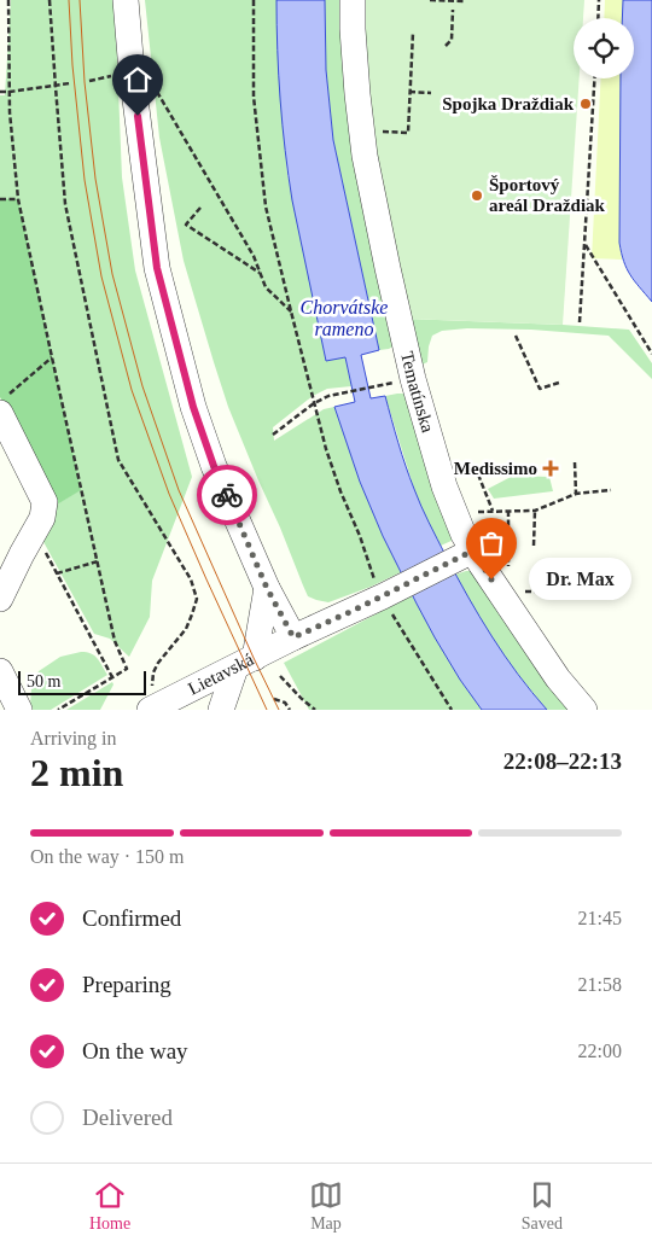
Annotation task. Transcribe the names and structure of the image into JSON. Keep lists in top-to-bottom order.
{
  "streets": {
    "street": ["Tematínska", "Lietavská"]
  },
  "crossings": [
    ["Tematínska", "Lietavská"]
  ],
  "water": ["Chorvátske rameno"],
  "places": {
    "other": ["Spojka Draždiak", "Športový areál Draždiak", "Dr. Max"],
    "health": ["Medissimo"]
  },
  "scale_bar": "50 m",
  "page": {
    "bubble": "Dr. Max",
    "scale": "50 m",
    "heading": ["2 min", "Arriving in", "22:08–22:13"],
    "bar": "On the way · 150 m",
    "list": [
      ["Confirmed", "21:45"],
      ["Preparing", "21:58"],
      ["On the way", "22:00"],
      "Delivered"
    ],
    "tabs": ["Home", "Map", "Saved"]
  }
}
